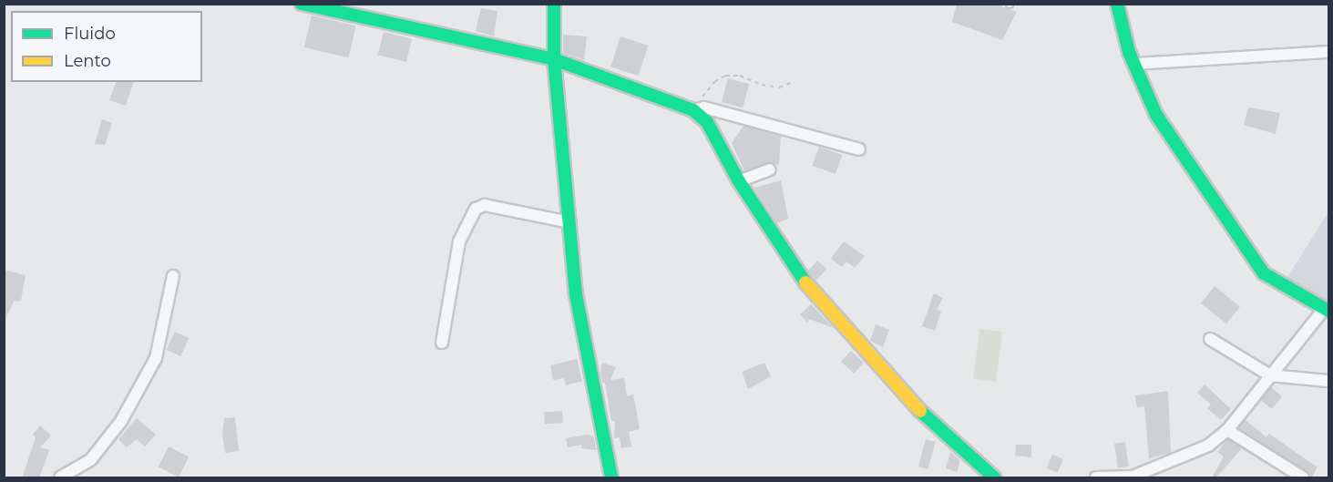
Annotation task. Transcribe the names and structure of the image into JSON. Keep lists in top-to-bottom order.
{
  "legend": ["Fluido", "Lento"]
}
